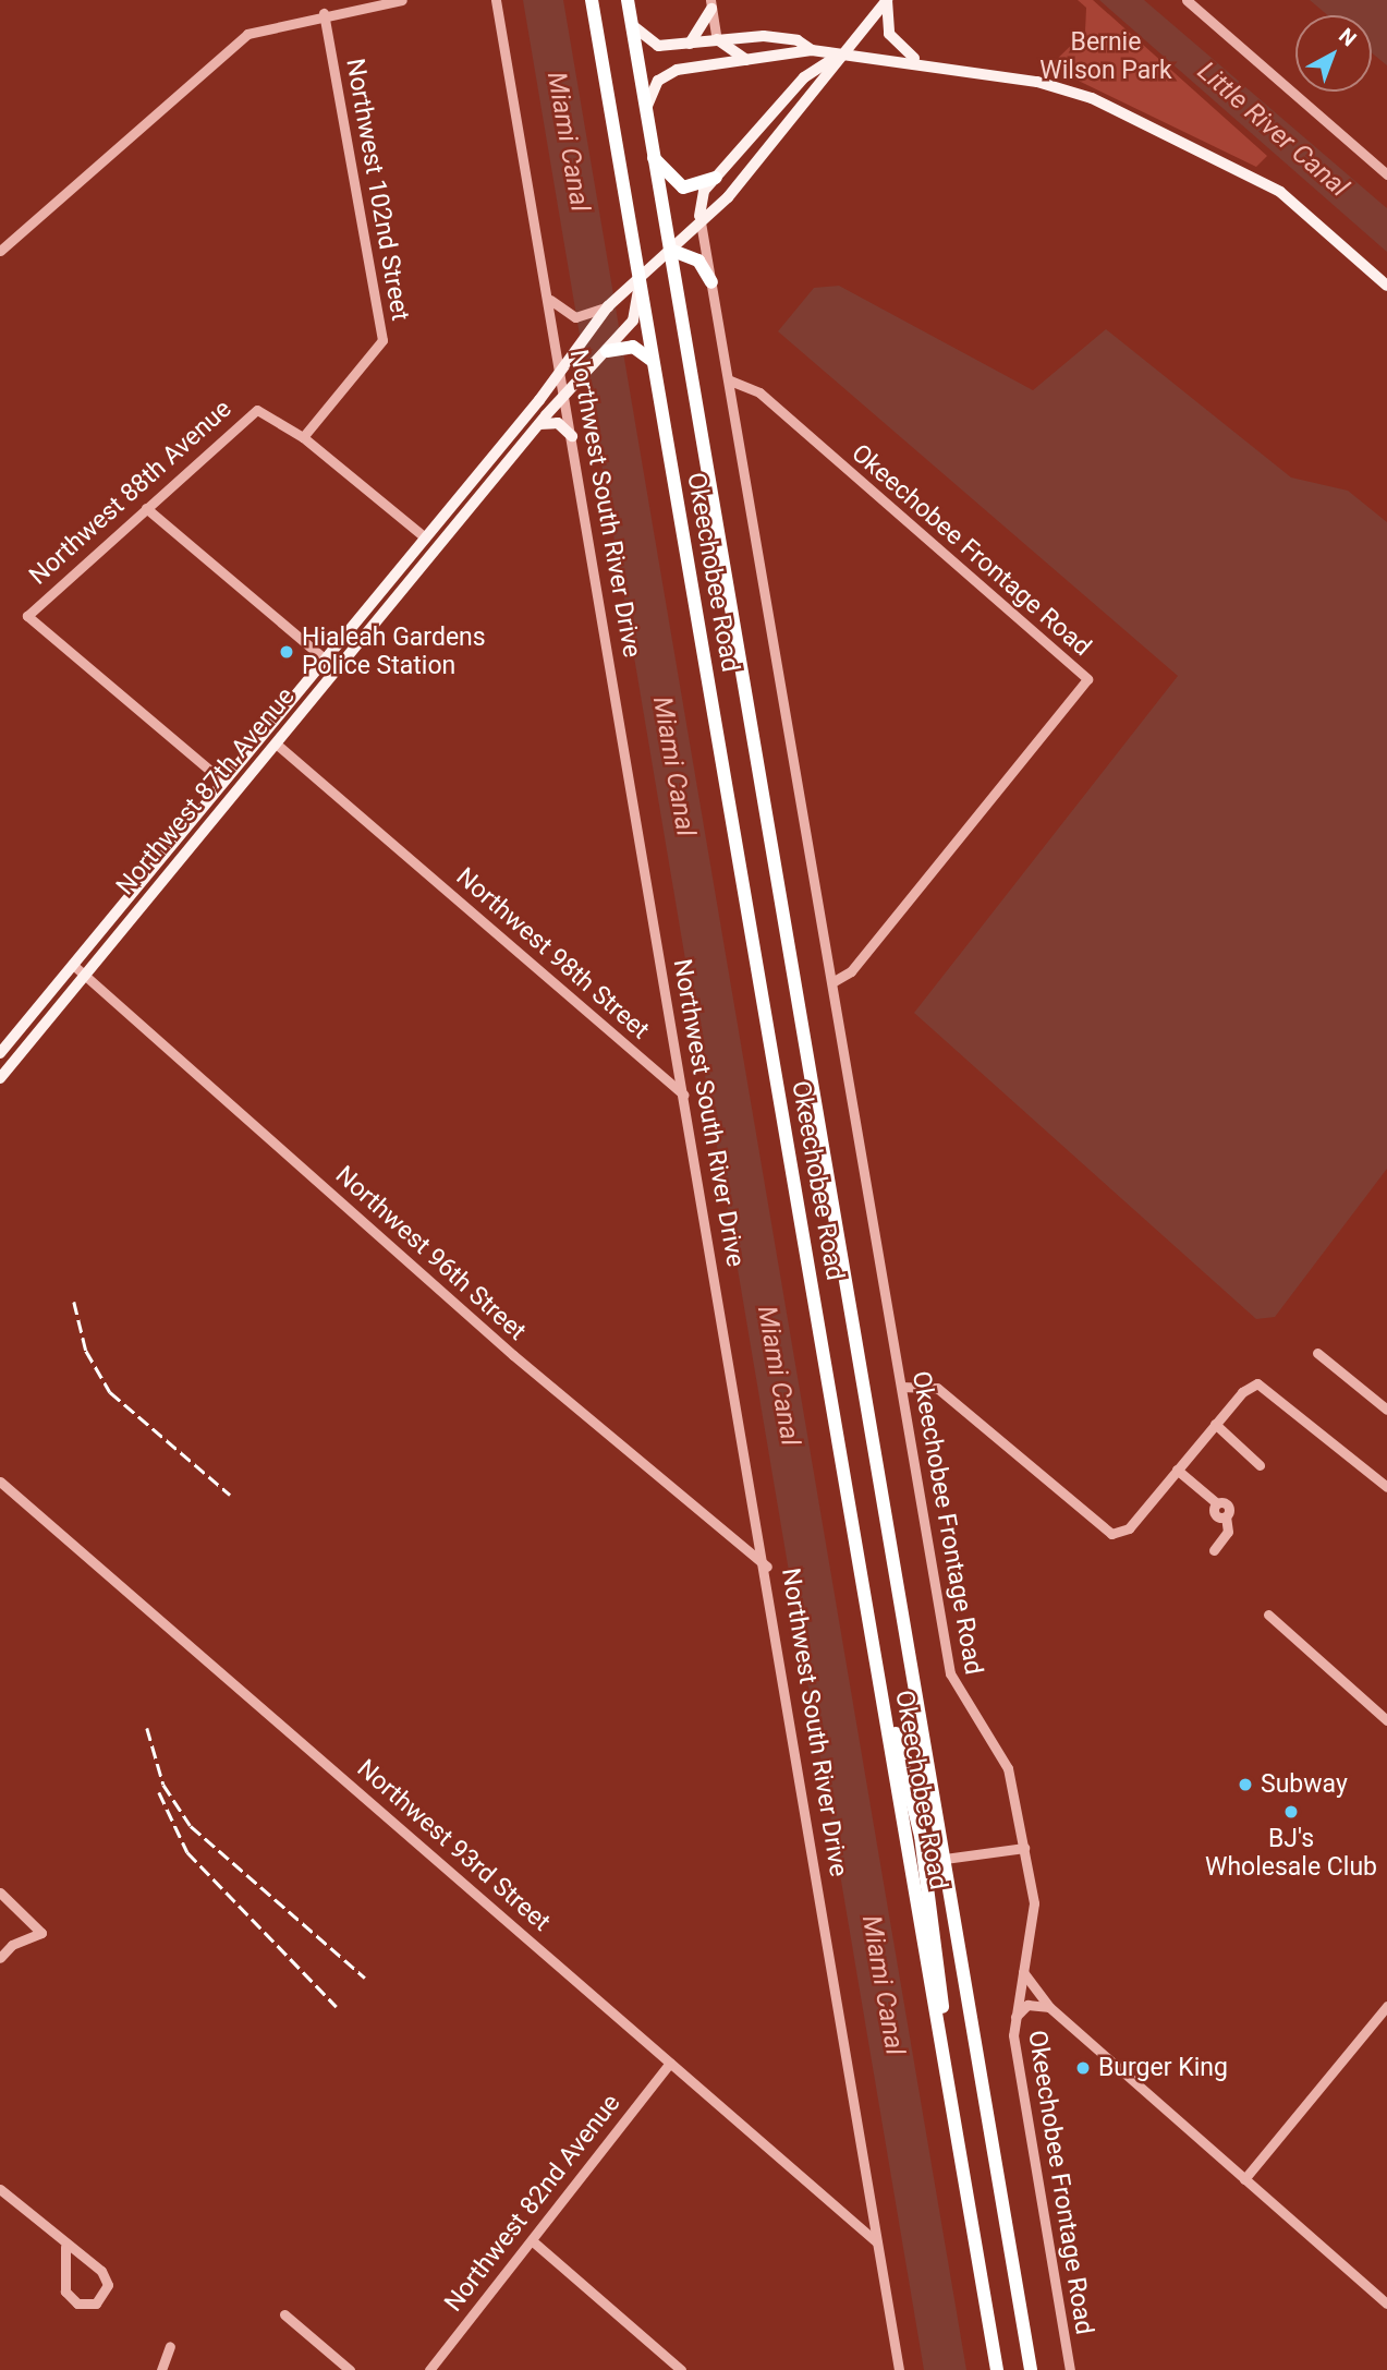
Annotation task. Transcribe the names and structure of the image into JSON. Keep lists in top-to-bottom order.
{
  "streets": {
    "highway": ["Okeechobee Road"],
    "main road": ["Northwest 87th Avenue"],
    "street": [
      "Northwest 102nd Street",
      "Northwest 88th Avenue",
      "Northwest South River Drive",
      "Okeechobee Frontage Road",
      "Northwest 98th Street",
      "Northwest 96th Street",
      "Northwest 93rd Street",
      "Northwest 82nd Avenue"
    ]
  },
  "crossings": [
    ["Northwest 102nd Street", "Northwest 88th Avenue"],
    ["Northwest 88th Avenue", "Northwest 87th Avenue"],
    ["Northwest South River Drive", "Northwest 87th Avenue"],
    ["Northwest South River Drive", "Northwest 98th Street"],
    ["Northwest South River Drive", "Northwest 96th Street"],
    ["Northwest South River Drive", "Northwest 93rd Street"],
    ["Okeechobee Road", "Northwest 87th Avenue"],
    ["Northwest 87th Avenue", "Northwest 98th Street"],
    ["Northwest 87th Avenue", "Northwest 96th Street"],
    ["Northwest 93rd Street", "Northwest 82nd Avenue"]
  ],
  "water": ["Little River Canal", "Miami Canal"],
  "parks": ["Bernie Wilson Park"],
  "places": [
    "Hialeah Gardens Police Station",
    "Subway",
    "BJ's Wholesale Club",
    "Burger King"
  ],
  "north": "top right"
}
